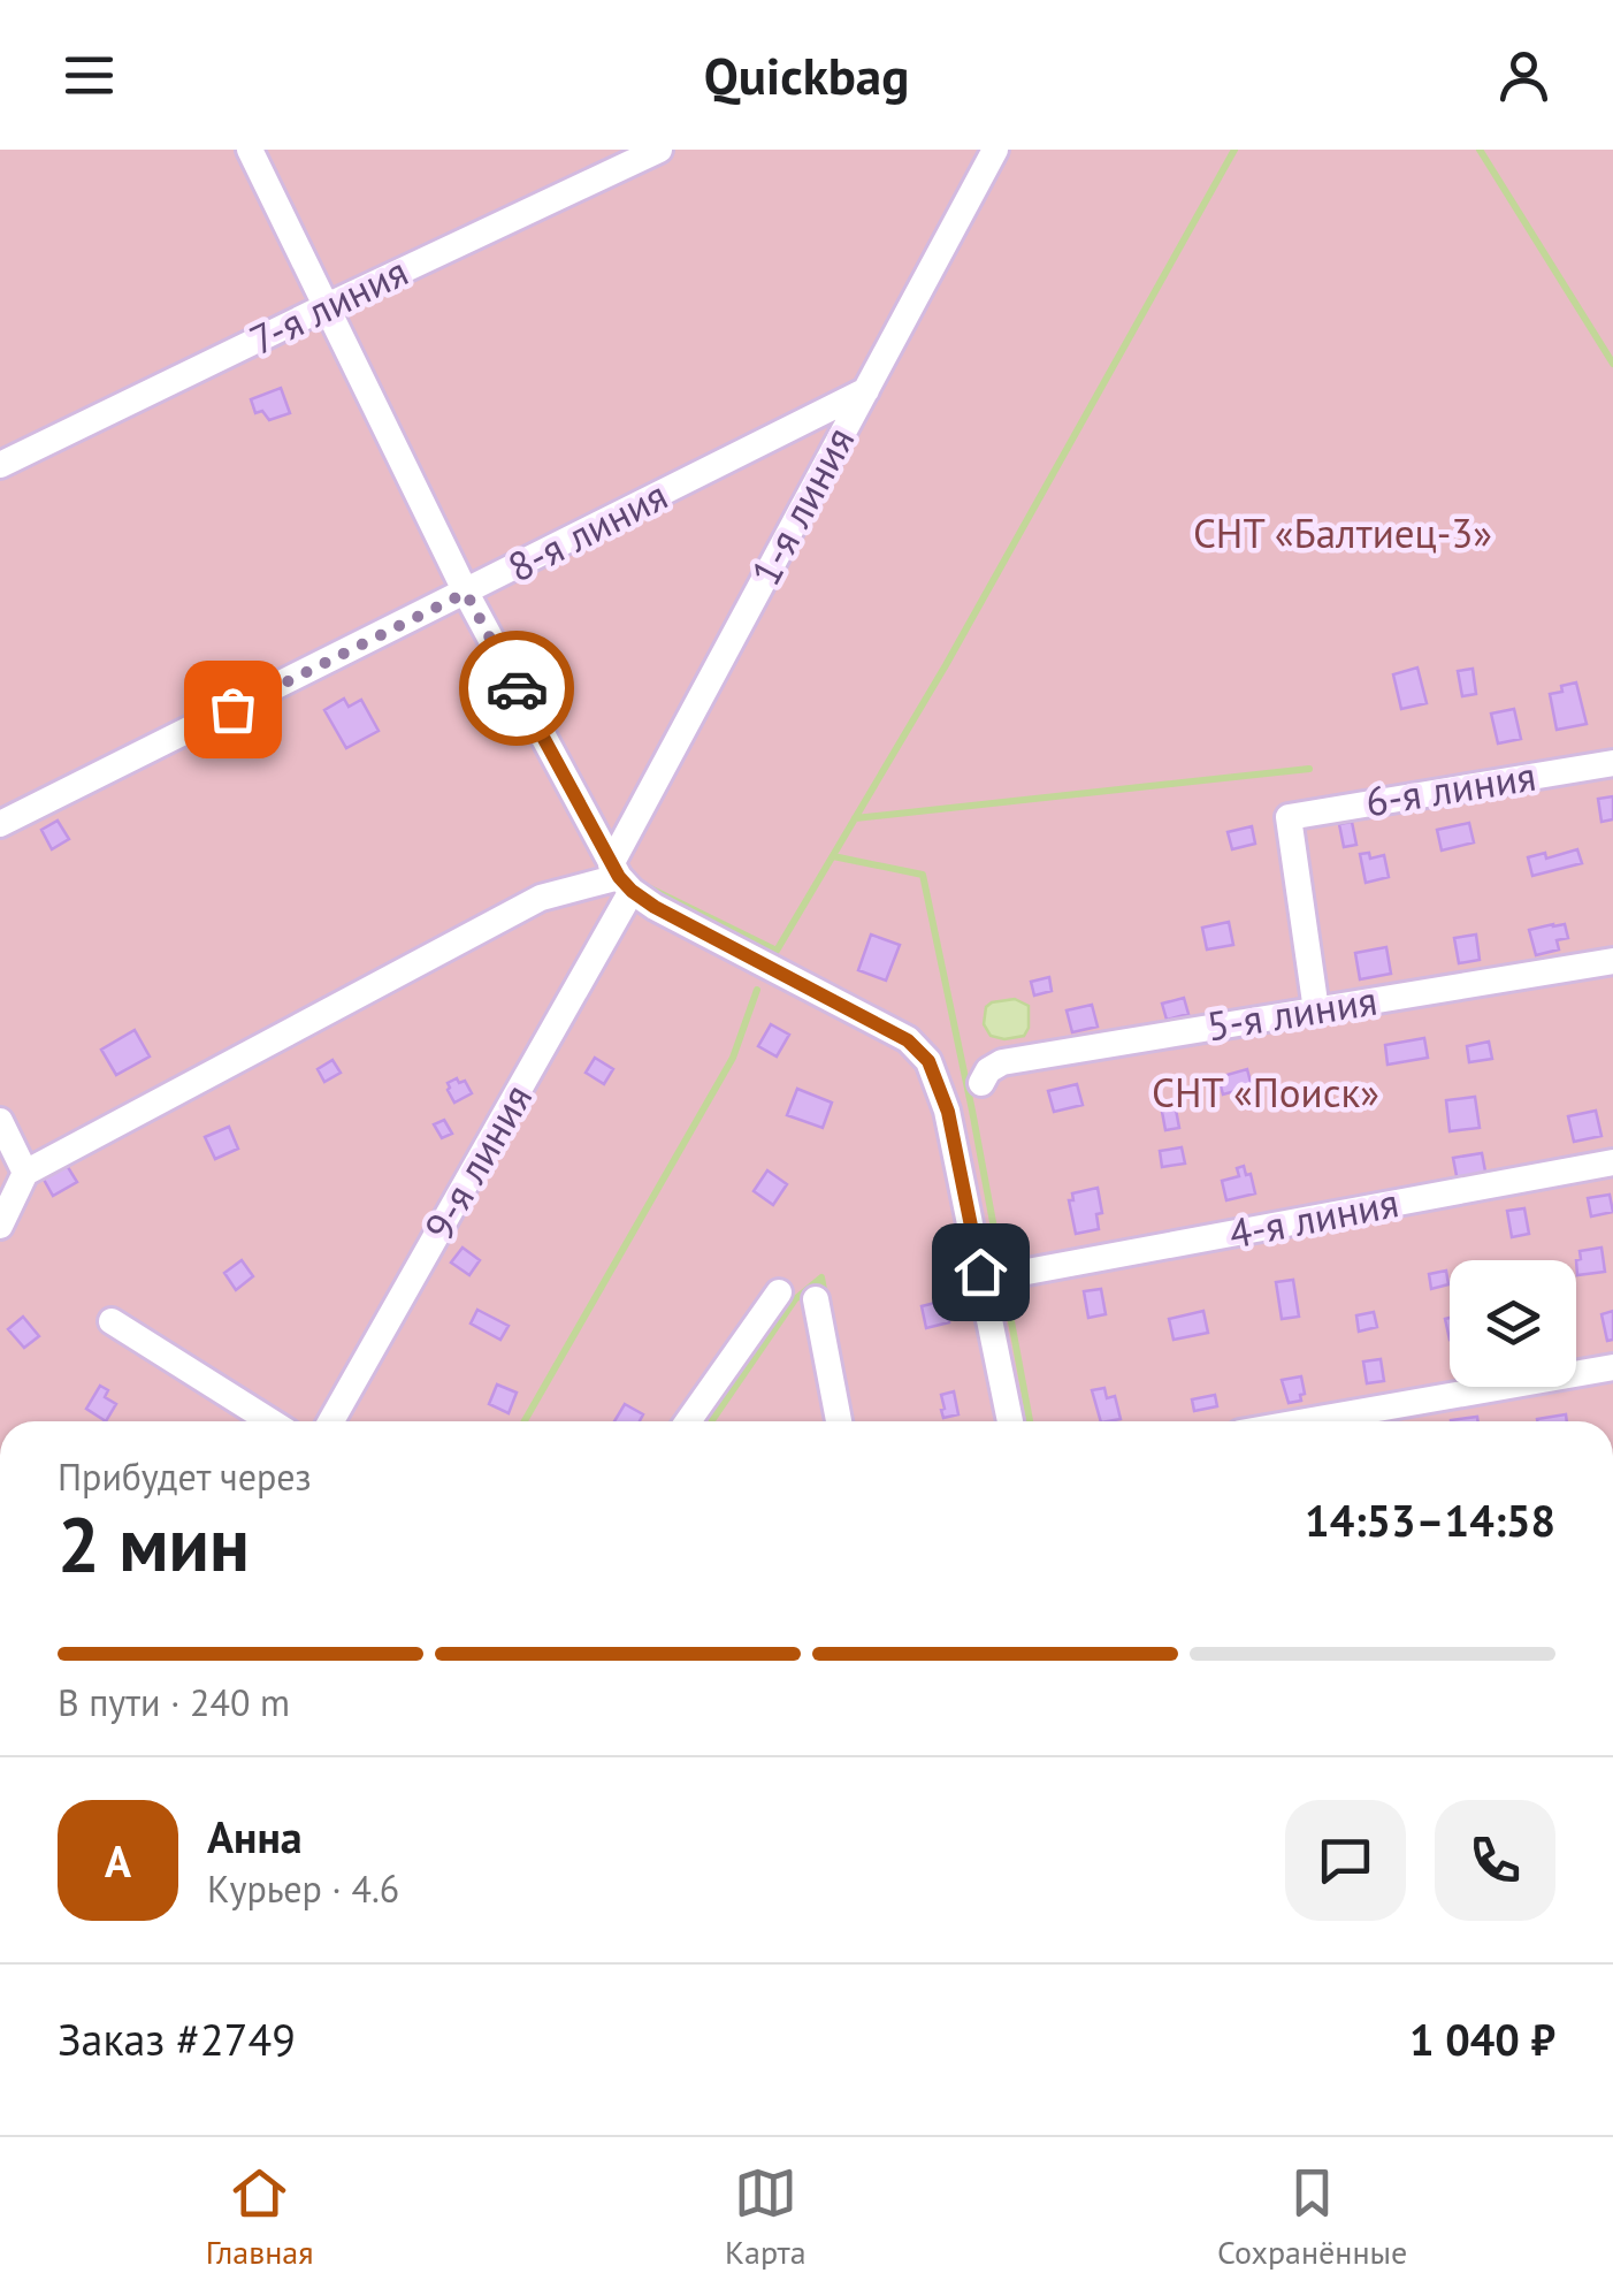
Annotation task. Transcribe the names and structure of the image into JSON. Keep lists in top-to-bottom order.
{
  "streets": {
    "street": [
      "7-я линия",
      "1-я линия",
      "8-я линия",
      "6-я линия",
      "5-я линия",
      "9-я линия",
      "4-я линия"
    ]
  },
  "crossings": [
    ["1-я линия", "8-я линия"],
    ["1-я линия", "9-я линия"],
    ["6-я линия", "5-я линия"]
  ],
  "parks": ["СНТ «Балтиец-3»", "СНТ «Поиск»"],
  "page": {
    "header": "Quickbag",
    "heading": ["2 мин", "Прибудет через", "14:53–14:58"],
    "panel": [
      "Анна",
      "Курьер · 4.6",
      "Заказ #2749",
      "1 040 ₽"
    ],
    "bar": "В пути · 240 m",
    "round": "А",
    "tabs": ["Главная", "Карта", "Сохранённые"]
  }
}
